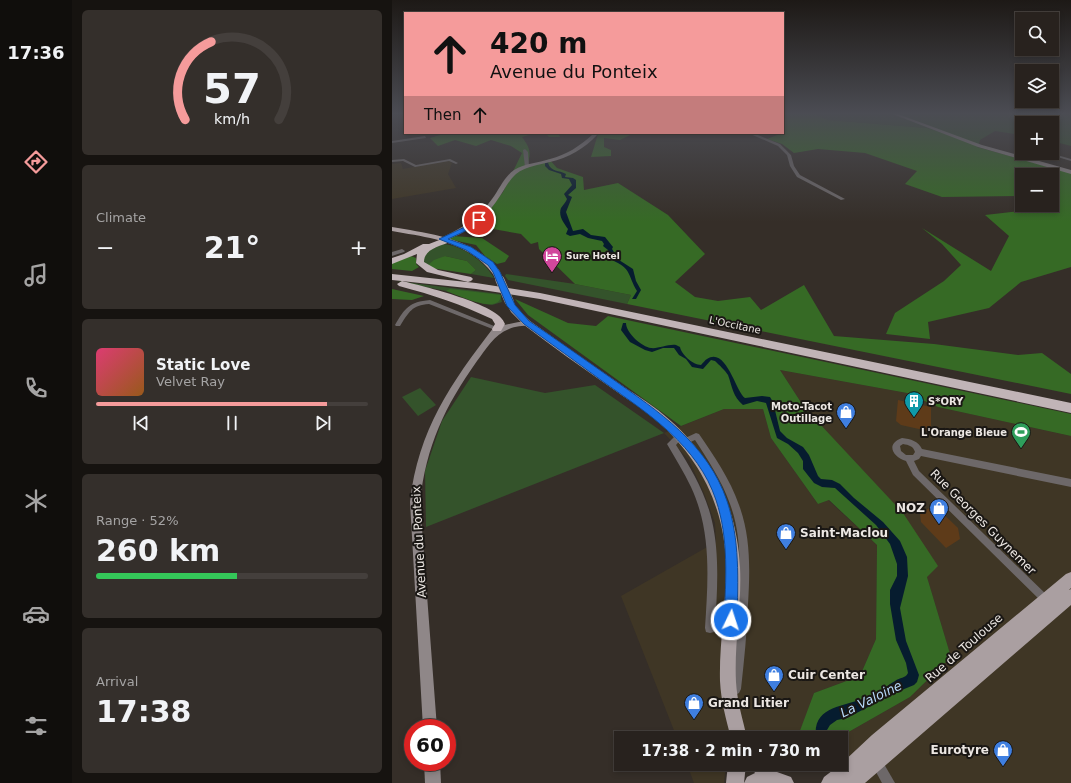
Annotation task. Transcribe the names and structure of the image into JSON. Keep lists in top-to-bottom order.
{
  "streets": {
    "highway": ["L'Occitane"],
    "street": ["Rue Georges Guynemer", "Avenue du Ponteix"]
  },
  "water": ["La Valoine"],
  "places": {
    "hotel": ["Sure Hotel"],
    "building": ["S*ORY"],
    "shop": [
      "Moto-Tacot Outillage",
      "NOZ",
      "Saint-Maclou",
      "Cuir Center",
      "Grand Litier",
      "Eurotyre"
    ],
    "sports": ["L'Orange Bleue"]
  },
  "page": {
    "tabs": "17:36",
    "map_buttons": ["+", "−"],
    "turn": ["420 m", "Avenue du Ponteix"],
    "then": "Then",
    "tile": [
      "Climate",
      ["Range · 52%", "260 km"],
      ["Arrival", "17:38"]
    ],
    "heat": ["−", "21°", "+"],
    "song": ["Static Love", "Velvet Ray"],
    "limit": "60",
    "trip": "17:38 · 2 min · 730 m",
    "gauge": ["57", "km/h"]
  }
}
